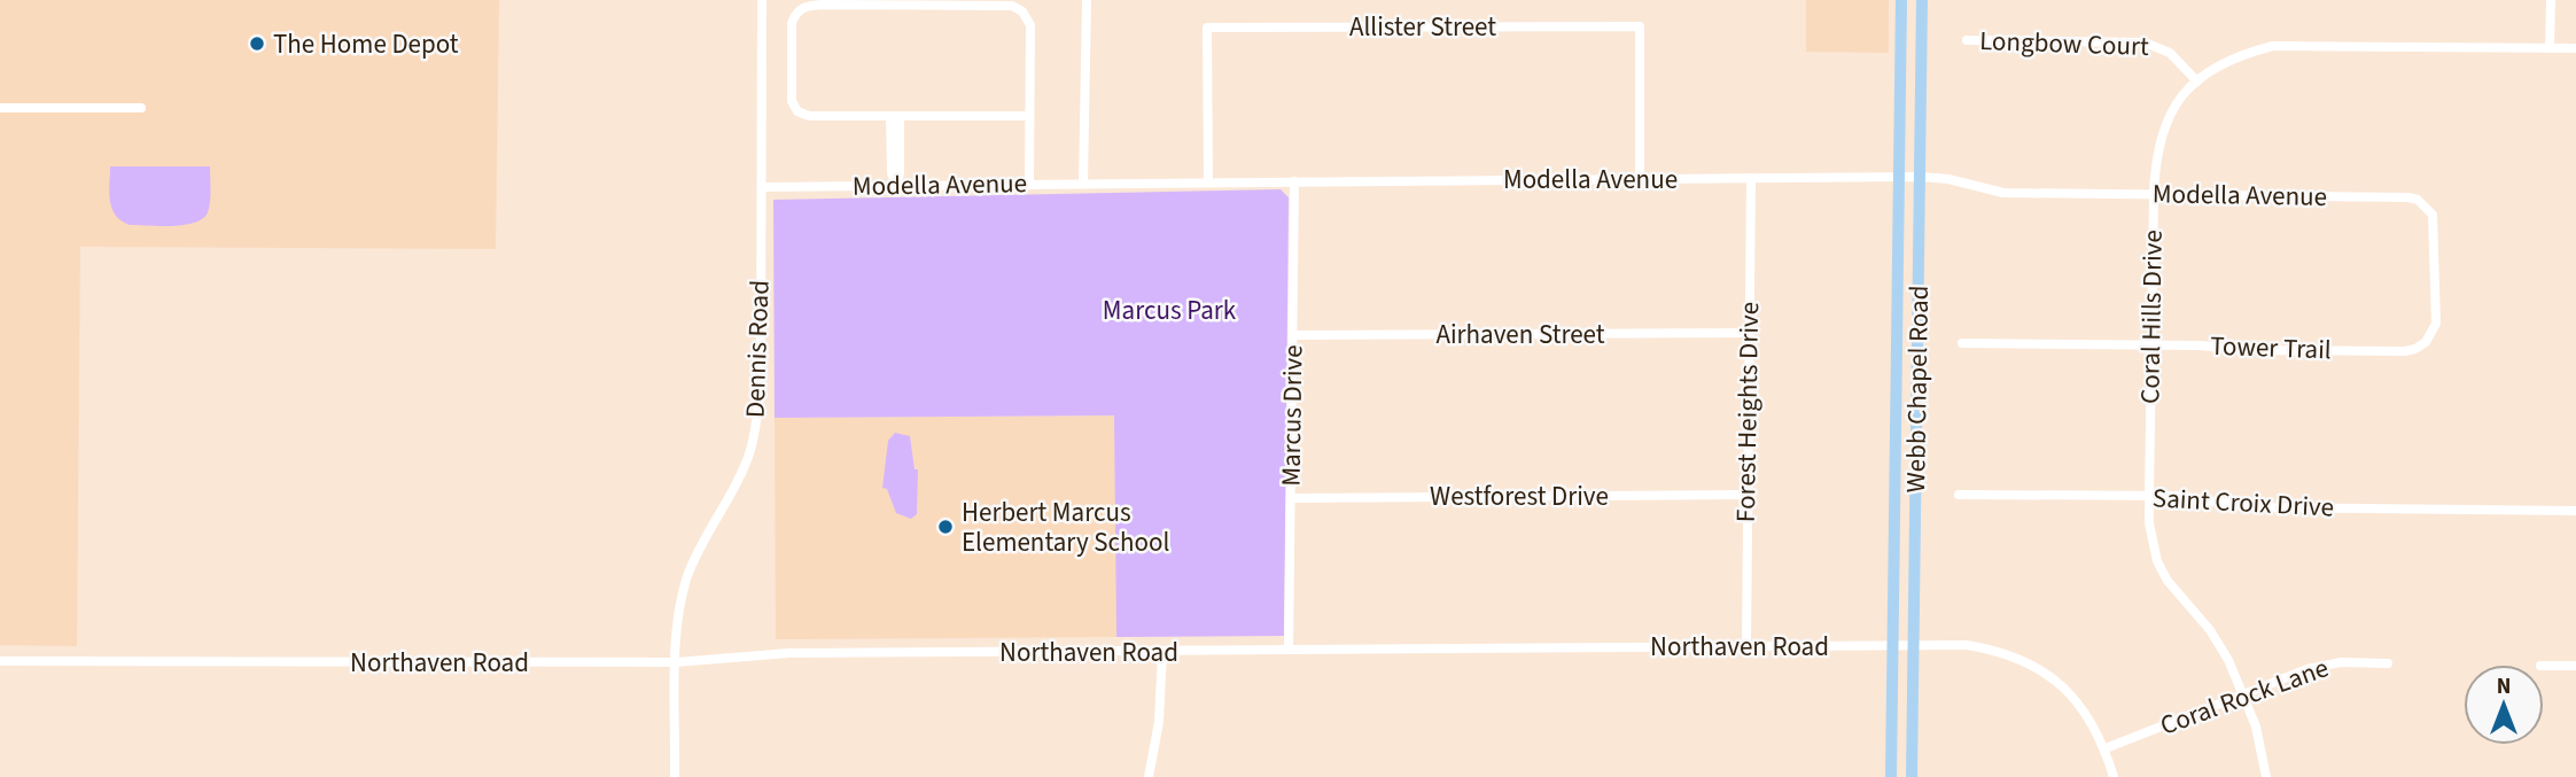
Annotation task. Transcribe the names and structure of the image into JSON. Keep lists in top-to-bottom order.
{
  "streets": {
    "main road": ["Webb Chapel Road"],
    "street": [
      "Allister Street",
      "Longbow Court",
      "Modella Avenue",
      "Coral Hills Drive",
      "Airhaven Street",
      "Tower Trail",
      "Dennis Road",
      "Forest Heights Drive",
      "Marcus Drive",
      "Westforest Drive",
      "Saint Croix Drive",
      "Northaven Road",
      "Coral Rock Lane"
    ]
  },
  "crossings": [
    ["Allister Street", "Modella Avenue"],
    ["Longbow Court", "Coral Hills Drive"],
    ["Modella Avenue", "Coral Hills Drive"],
    ["Modella Avenue", "Tower Trail"],
    ["Modella Avenue", "Dennis Road"],
    ["Modella Avenue", "Webb Chapel Road"],
    ["Modella Avenue", "Forest Heights Drive"],
    ["Modella Avenue", "Marcus Drive"],
    ["Coral Hills Drive", "Tower Trail"],
    ["Coral Hills Drive", "Saint Croix Drive"],
    ["Coral Hills Drive", "Coral Rock Lane"],
    ["Airhaven Street", "Forest Heights Drive"],
    ["Airhaven Street", "Marcus Drive"],
    ["Dennis Road", "Northaven Road"],
    ["Webb Chapel Road", "Northaven Road"],
    ["Forest Heights Drive", "Westforest Drive"],
    ["Forest Heights Drive", "Northaven Road"],
    ["Marcus Drive", "Westforest Drive"],
    ["Marcus Drive", "Northaven Road"],
    ["Northaven Road", "Coral Rock Lane"]
  ],
  "parks": ["Marcus Park"],
  "places": ["The Home Depot", "Herbert Marcus Elementary School"],
  "north": "top"
}
